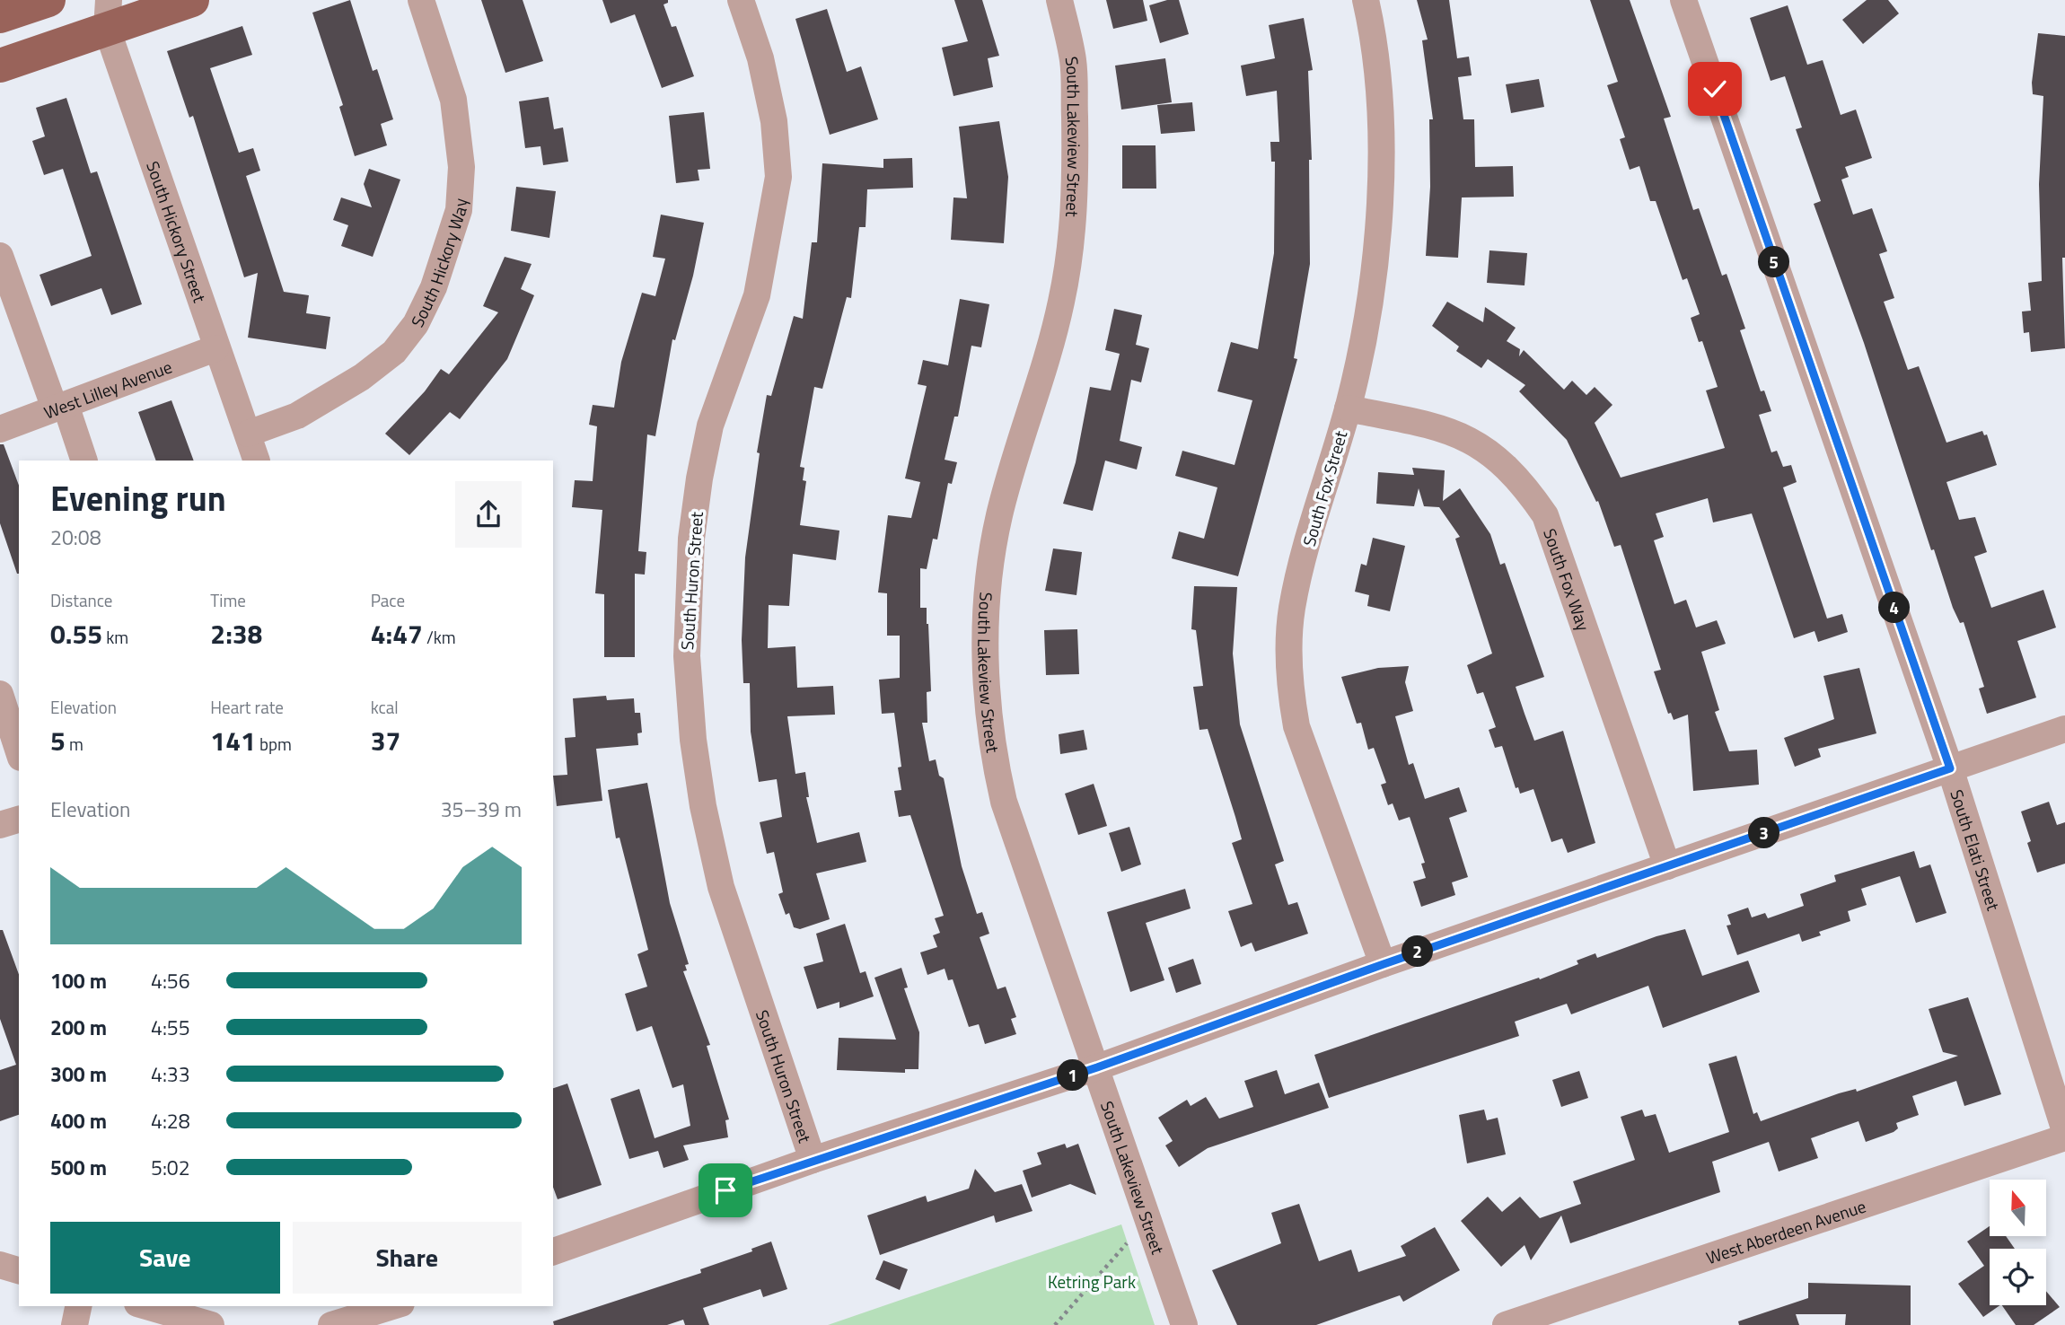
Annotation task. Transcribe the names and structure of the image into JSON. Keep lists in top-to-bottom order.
{
  "streets": {
    "street": [
      "South Lakeview Street",
      "South Hickory Street",
      "South Hickory Way",
      "West Lilley Avenue",
      "South Fox Street",
      "South Fox Way",
      "South Huron Street",
      "South Elati Street",
      "West Aberdeen Avenue"
    ]
  },
  "crossings": [
    ["South Hickory Street", "South Hickory Way"],
    ["South Hickory Street", "West Lilley Avenue"],
    ["South Fox Street", "South Fox Way"]
  ],
  "parks": ["Ketring Park"],
  "north": "top",
  "page": {
    "pins": [
      "5",
      "4",
      "3",
      "2",
      "1"
    ],
    "heading": ["Evening run", "20:08"],
    "stats": [
      ["Distance", "0.55 km"],
      ["Time", "2:38"],
      ["Pace", "4:47 /km"],
      ["Elevation", "5 m"],
      ["Heart rate", "141 bpm"],
      ["kcal", "37"]
    ],
    "chart": ["Elevation", "35–39 m"],
    "list": [
      {
        "name": "100 m",
        "note": "4:56"
      },
      {
        "name": "200 m",
        "note": "4:55"
      },
      {
        "name": "300 m",
        "note": "4:33"
      },
      {
        "name": "400 m",
        "note": "4:28"
      },
      {
        "name": "500 m",
        "note": "5:02"
      }
    ],
    "buttons": ["Save", "Share"]
  }
}
